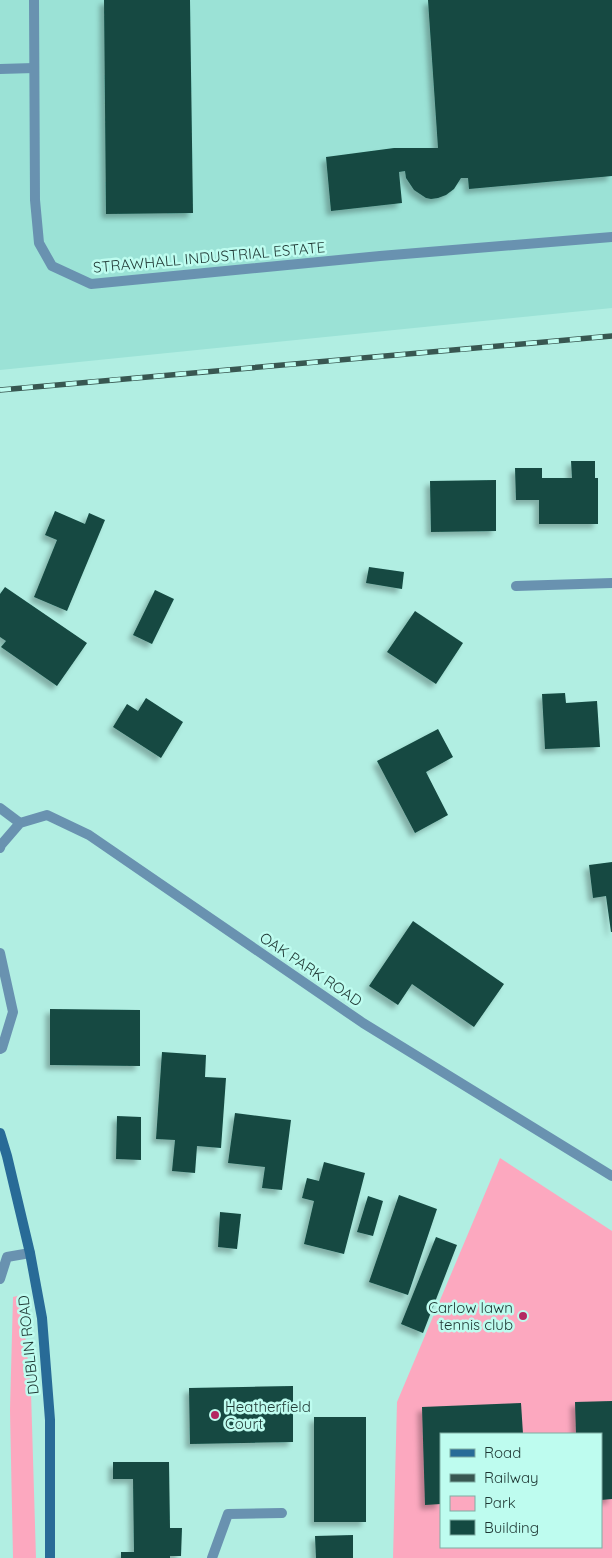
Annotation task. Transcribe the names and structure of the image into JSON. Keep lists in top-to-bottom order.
{
  "streets": {
    "main road": ["DUBLIN ROAD"],
    "street": ["STRAWHALL INDUSTRIAL ESTATE", "OAK PARK ROAD"]
  },
  "places": ["Carlow lawn tennis club", "Heatherfield Court"],
  "legend": [
    "Road",
    "Railway",
    "Park",
    "Building"
  ]
}
